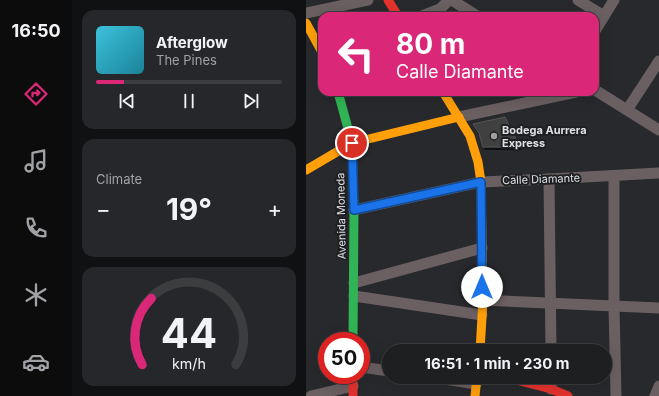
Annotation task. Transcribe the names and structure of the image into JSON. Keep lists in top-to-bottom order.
{
  "streets": {
    "main road": ["Avenida Moneda"],
    "street": ["Calle Diamante"]
  },
  "crossings": [
    ["Calle Diamante", "Avenida Moneda"]
  ],
  "places": ["Bodega Aurrera Express"],
  "page": {
    "tabs": "16:50",
    "turn": ["80 m", "Calle Diamante"],
    "song": ["Afterglow", "The Pines"],
    "tile": "Climate",
    "heat": ["−", "19°", "+"],
    "limit": "50",
    "trip": "16:51 · 1 min · 230 m",
    "gauge": ["44", "km/h"]
  }
}
